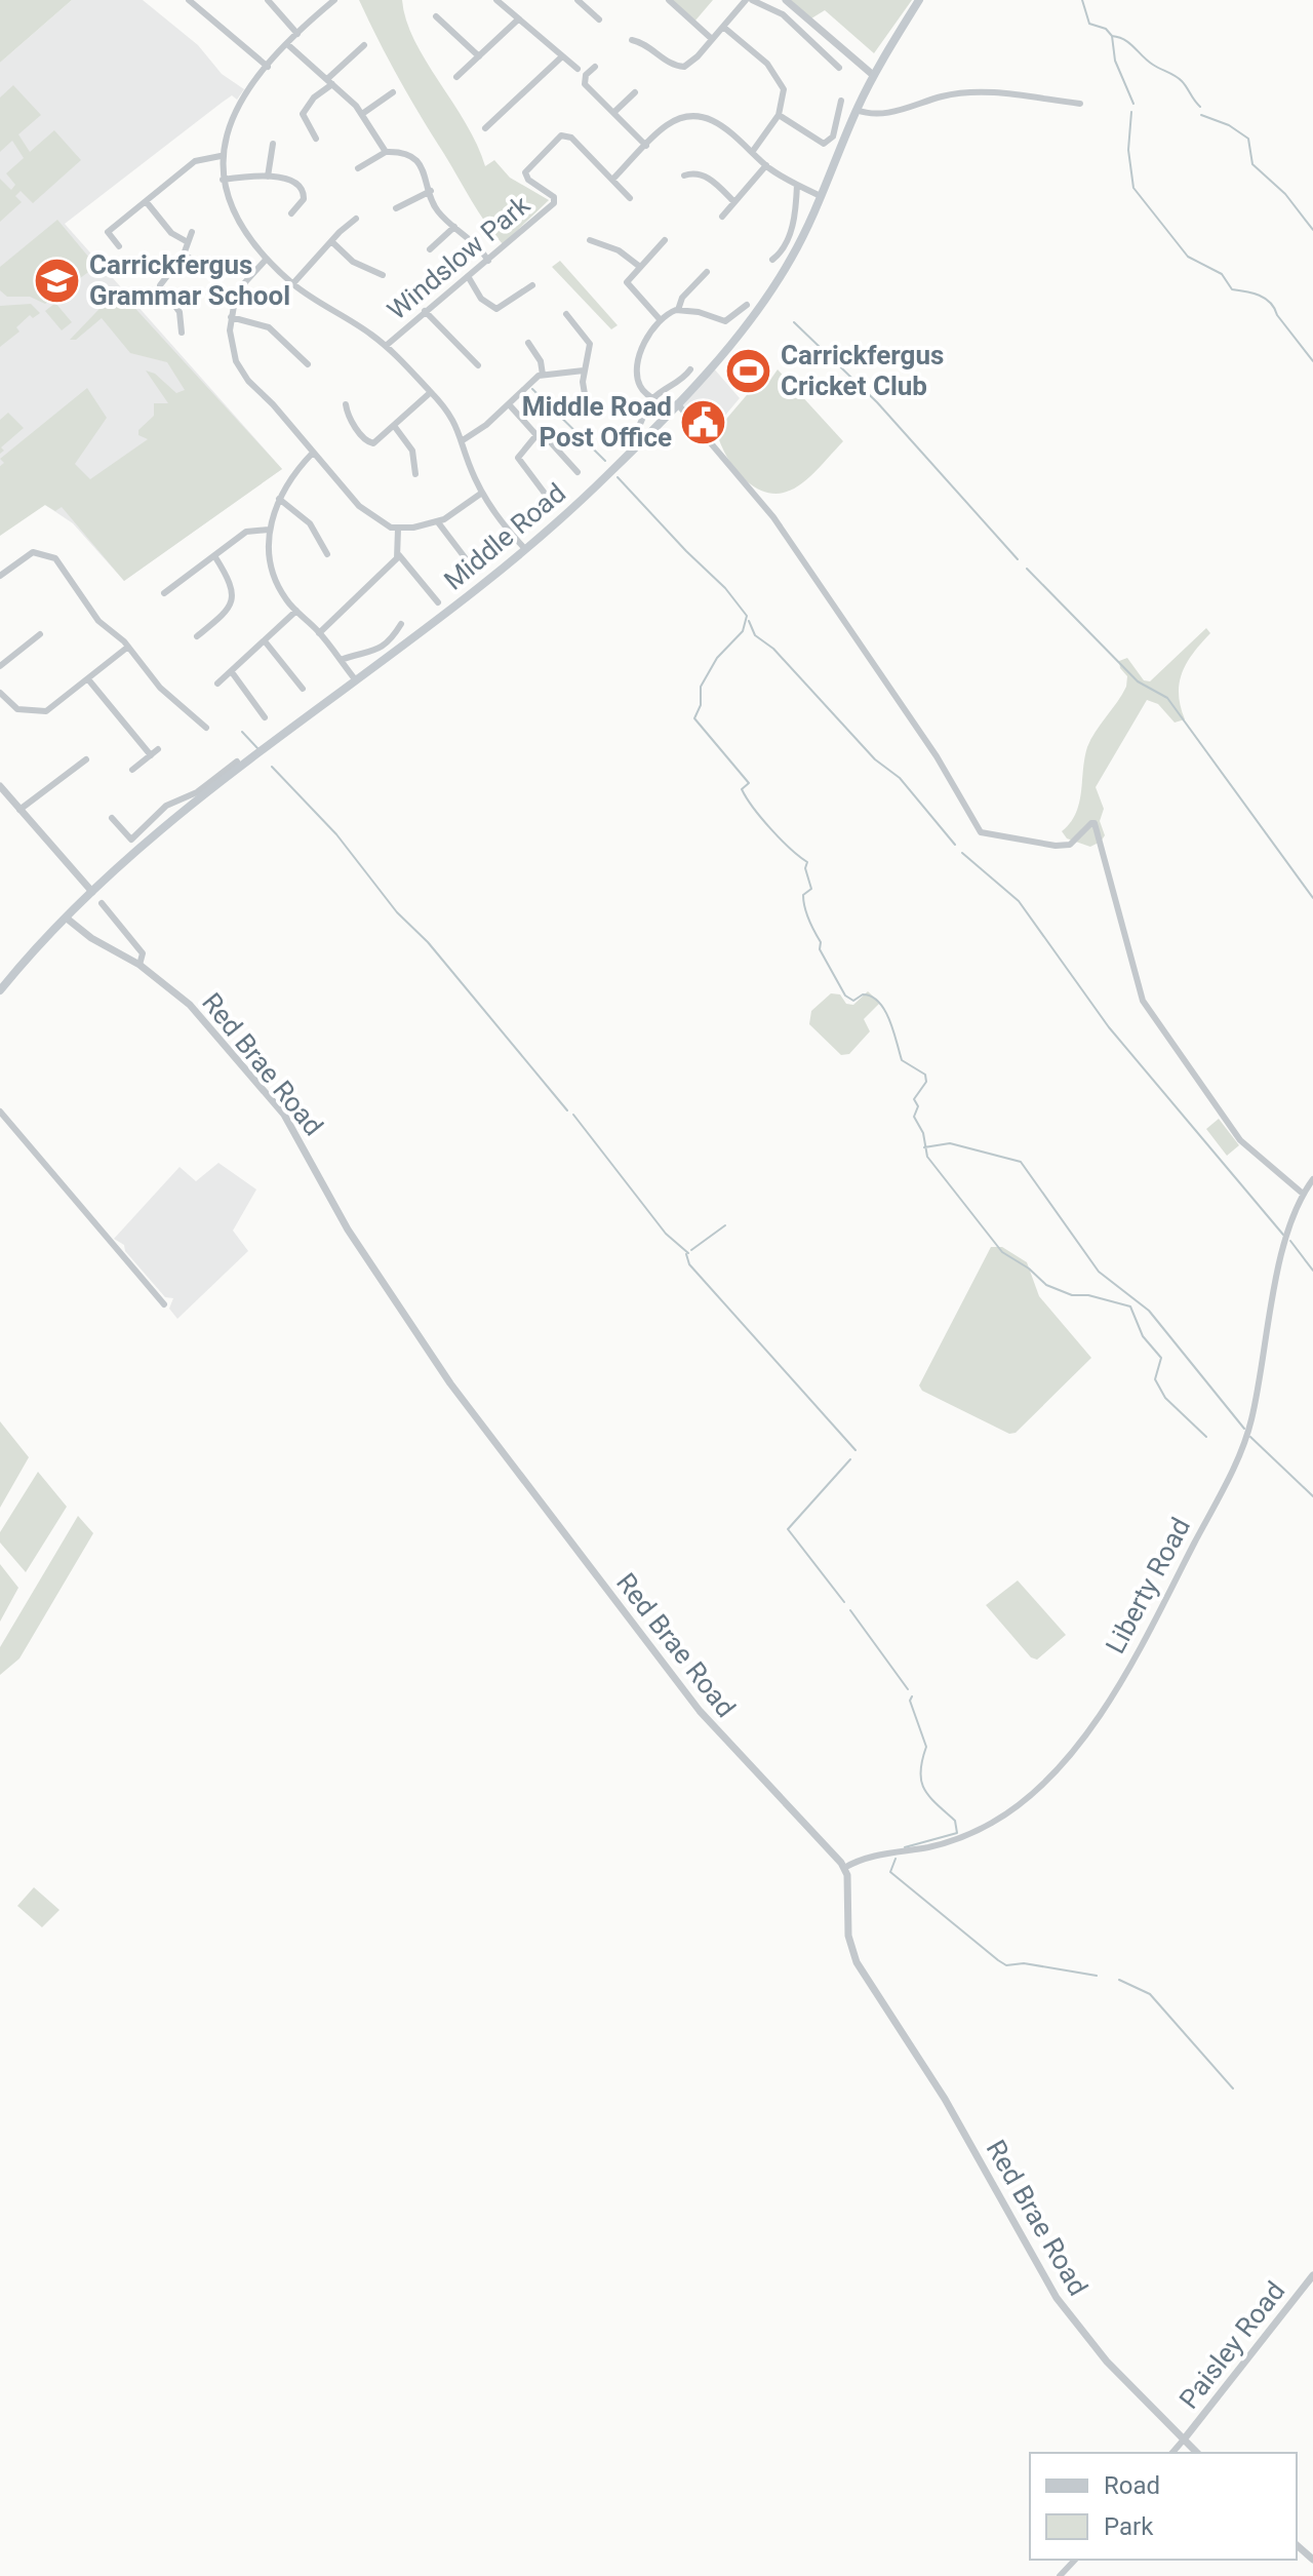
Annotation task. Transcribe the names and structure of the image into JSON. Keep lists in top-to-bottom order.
{
  "streets": {
    "main road": ["Middle Road"],
    "street": [
      "Windslow Park",
      "Red Brae Road",
      "Liberty Road",
      "Paisley Road"
    ]
  },
  "crossings": [
    ["Middle Road", "Red Brae Road"],
    ["Red Brae Road", "Liberty Road"],
    ["Red Brae Road", "Paisley Road"]
  ],
  "places": {
    "school or university": ["Carrickfergus Grammar School"],
    "sports": ["Carrickfergus Cricket Club"],
    "public building": ["Middle Road Post Office"]
  },
  "legend": ["Road", "Park"]
}
